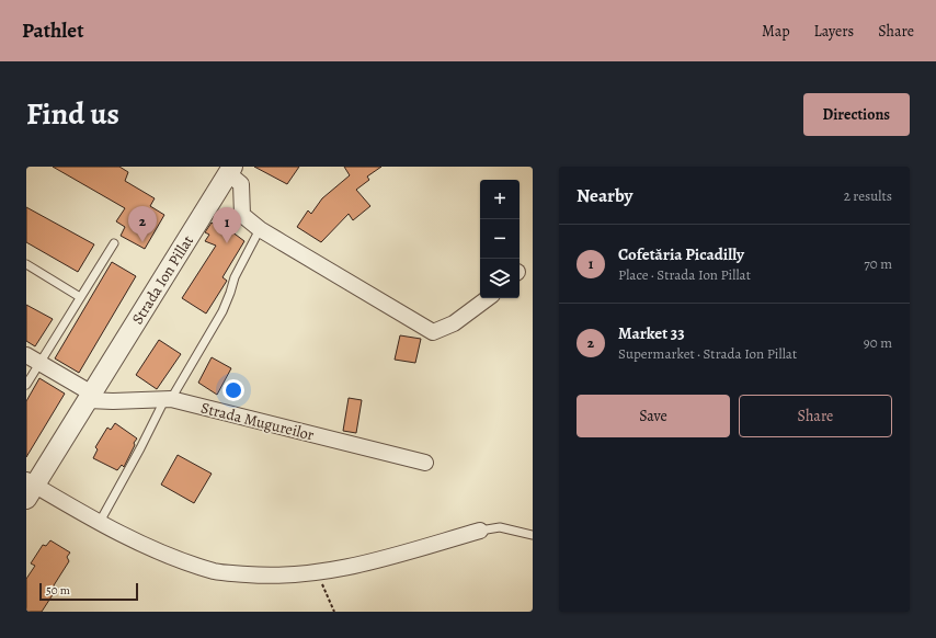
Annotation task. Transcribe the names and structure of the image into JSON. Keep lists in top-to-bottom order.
{
  "streets": {
    "street": ["Strada Ion Pillat", "Strada Mugureilor"]
  },
  "crossings": [
    ["Strada Ion Pillat", "Strada Mugureilor"]
  ],
  "scale_bar": "50 m",
  "page": {
    "header": "Pathlet",
    "nav": ["Map", "Layers", "Share"],
    "title": "Find us",
    "buttons": [
      "Directions",
      ["Save", "Share"]
    ],
    "heading": ["Nearby", "2 results"],
    "map_buttons": ["+", "−"],
    "pins": ["2", "1"],
    "list": [
      {
        "mark": "1",
        "name": "Cofetăria Picadilly",
        "note": "Place · Strada Ion Pillat",
        "value": "70 m"
      },
      {
        "mark": "2",
        "name": "Market 33",
        "note": "Supermarket · Strada Ion Pillat",
        "value": "90 m"
      }
    ],
    "scale": "50 m"
  }
}
